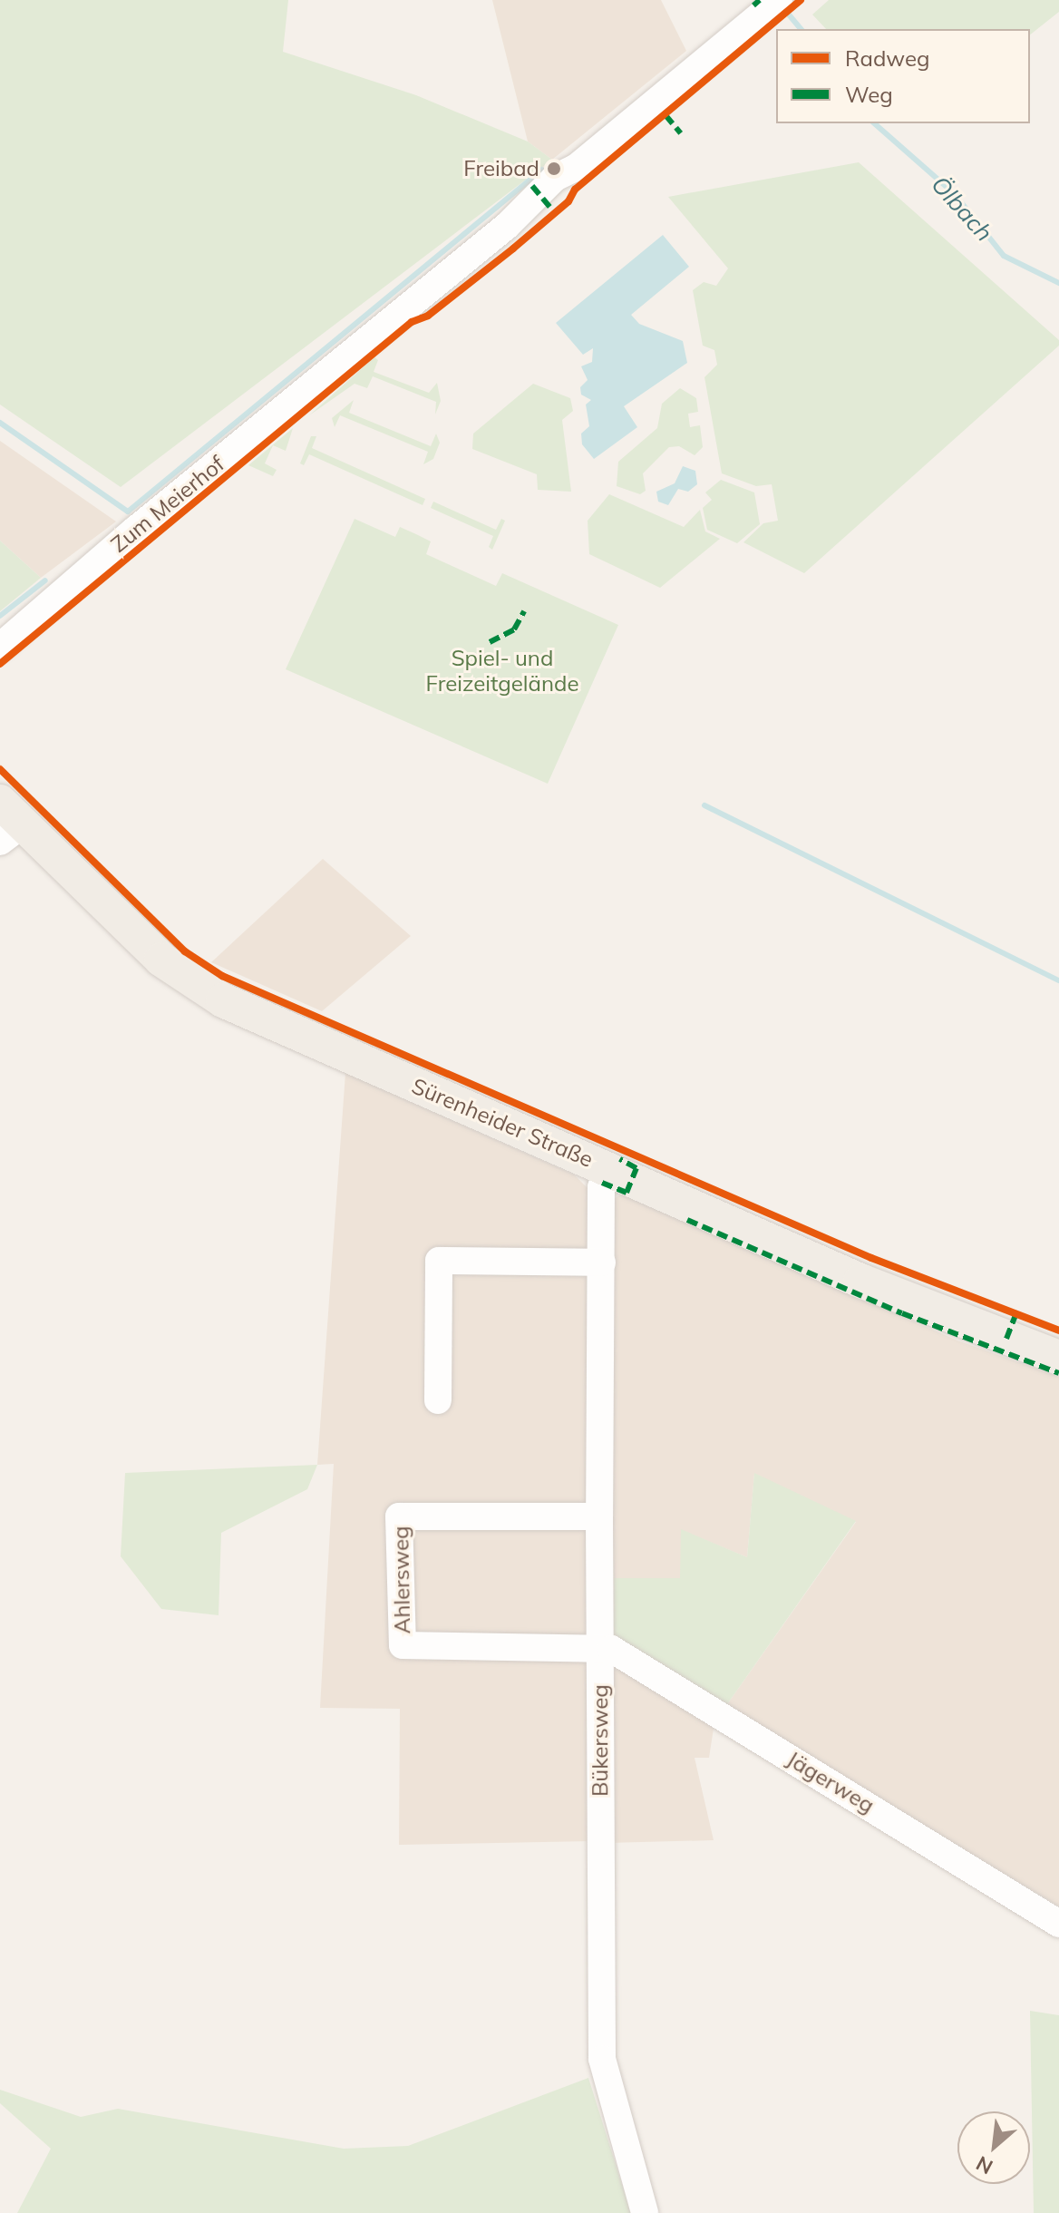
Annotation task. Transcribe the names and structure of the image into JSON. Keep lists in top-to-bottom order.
{
  "streets": {
    "main road": ["Sürenheider Straße"],
    "street": [
      "Zum Meierhof",
      "Ahlersweg",
      "Bükersweg",
      "Jägerweg"
    ]
  },
  "crossings": [
    ["Sürenheider Straße", "Bükersweg"],
    ["Ahlersweg", "Bükersweg"],
    ["Ahlersweg", "Jägerweg"],
    ["Bükersweg", "Jägerweg"]
  ],
  "water": ["Ölbach"],
  "parks": ["Spiel- und Freizeitgelände"],
  "places": ["Freibad"],
  "legend": ["Radweg", "Weg"],
  "north": "bottom left"
}
